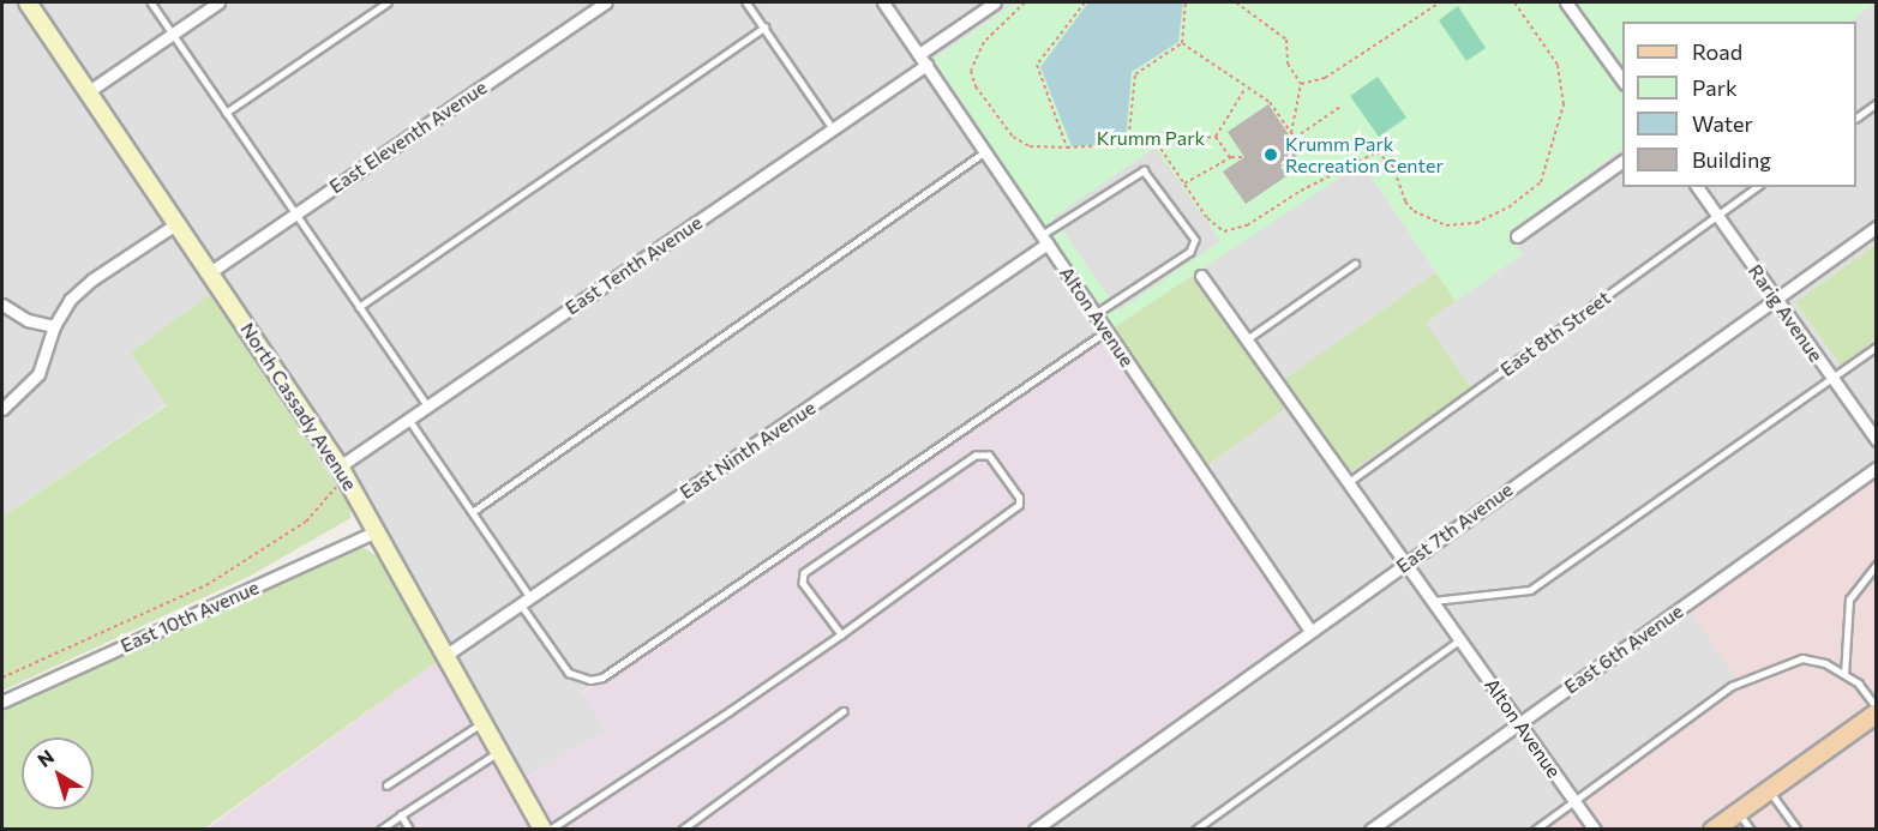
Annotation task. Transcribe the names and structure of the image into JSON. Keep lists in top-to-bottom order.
{
  "streets": {
    "main road": ["North Cassady Avenue"],
    "street": [
      "East Eleventh Avenue",
      "East Tenth Avenue",
      "Rarig Avenue",
      "Alton Avenue",
      "East Ninth Avenue",
      "East 7th Avenue",
      "East 10th Avenue",
      "East 6th Avenue"
    ],
    "lane": ["East 8th Street"]
  },
  "crossings": [
    ["East Eleventh Avenue", "North Cassady Avenue"],
    ["East Tenth Avenue", "Alton Avenue"],
    ["East Tenth Avenue", "North Cassady Avenue"],
    ["Rarig Avenue", "East 8th Street"],
    ["Rarig Avenue", "East 7th Avenue"],
    ["Alton Avenue", "East 8th Street"],
    ["Alton Avenue", "East Ninth Avenue"],
    ["Alton Avenue", "East 7th Avenue"],
    ["Alton Avenue", "East 6th Avenue"],
    ["North Cassady Avenue", "East Ninth Avenue"],
    ["North Cassady Avenue", "East 10th Avenue"]
  ],
  "parks": ["Krumm Park"],
  "places": ["Krumm Park Recreation Center"],
  "legend": [
    "Road",
    "Park",
    "Water",
    "Building"
  ],
  "north": "top left"
}
